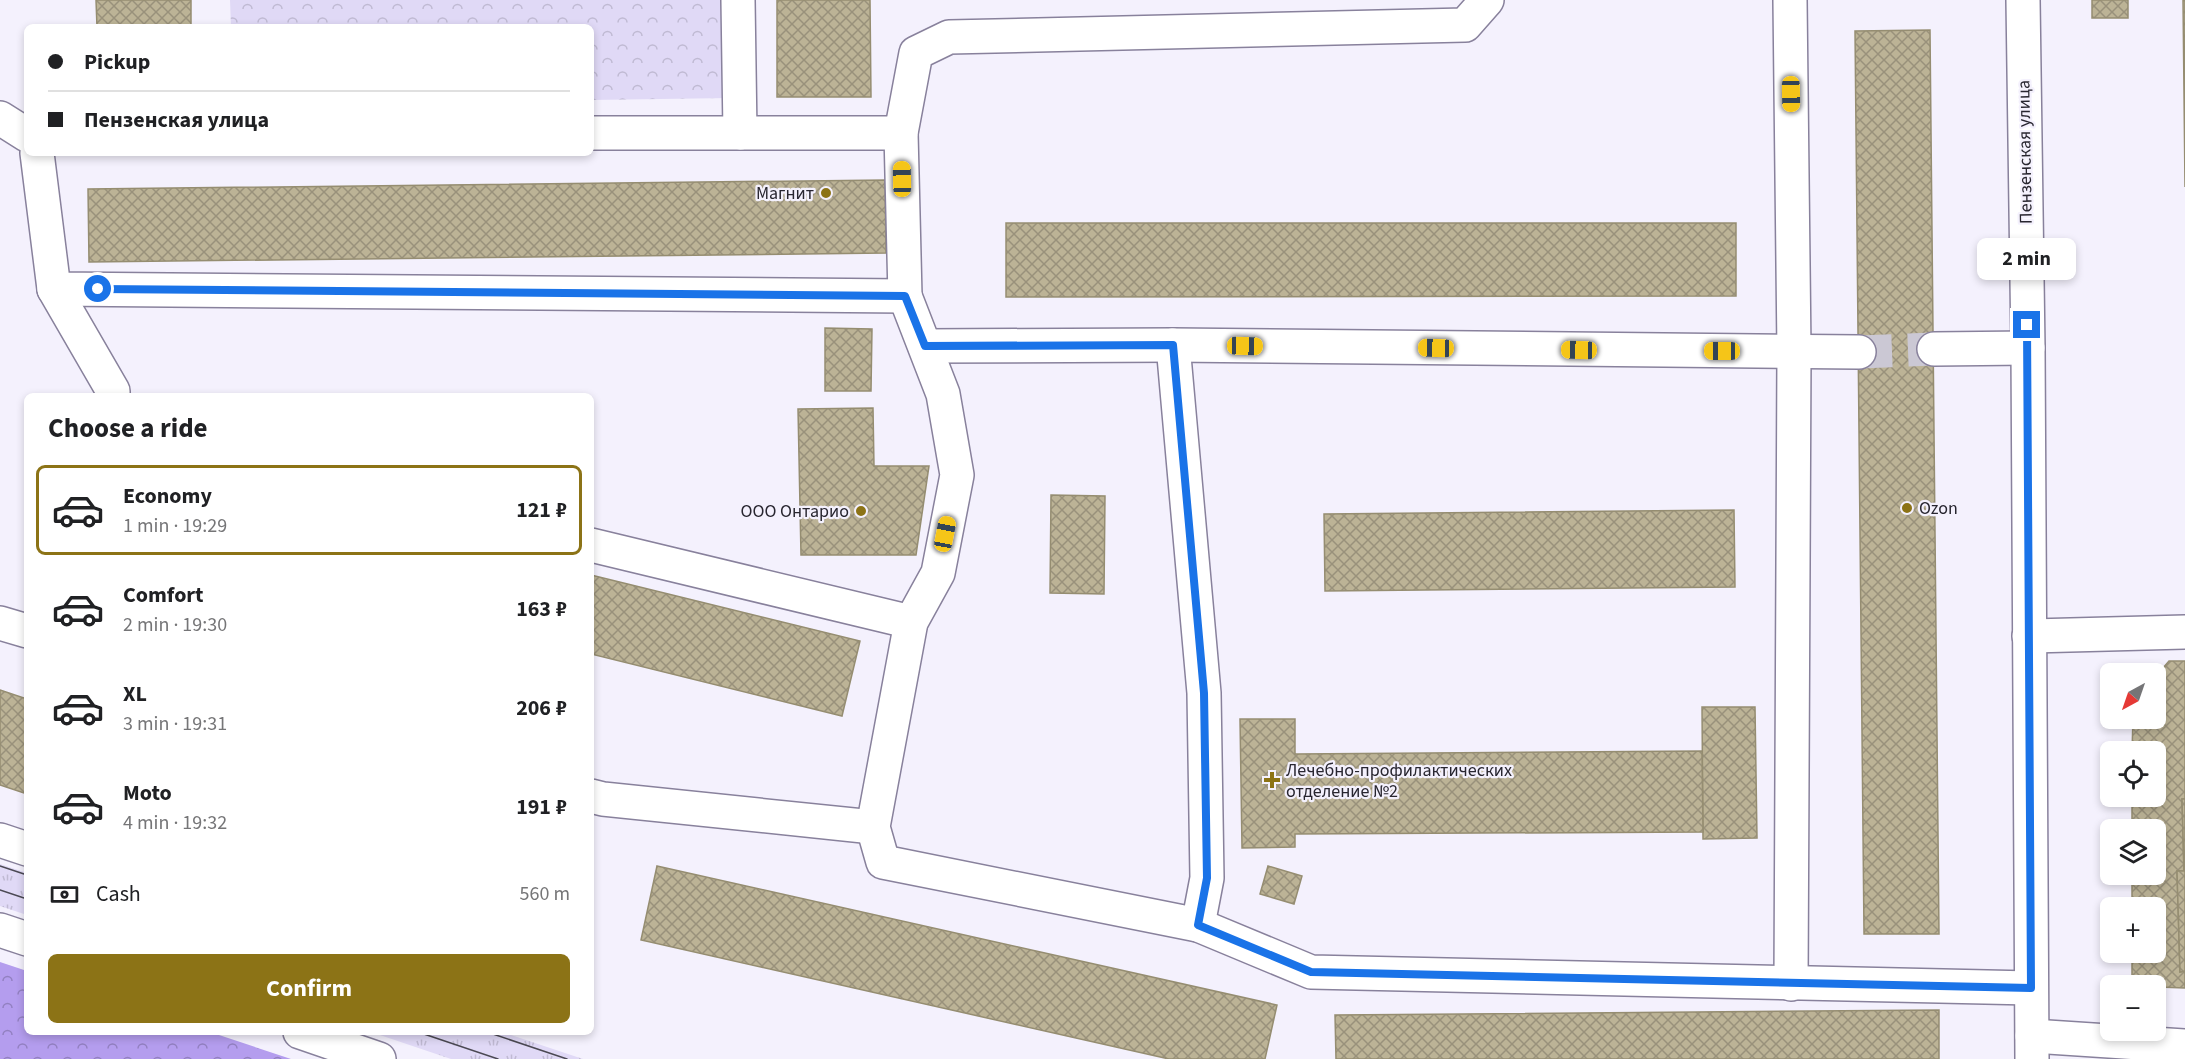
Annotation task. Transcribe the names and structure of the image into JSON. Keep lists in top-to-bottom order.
{
  "streets": {
    "street": ["Пензенская улица"]
  },
  "places": {
    "other": ["Магнит", "Ozon", "ООО Онтарио"],
    "health": ["Лечебно-профилактических отделение №2"]
  },
  "north": "bottom left",
  "page": {
    "banner": ["Pickup", "Пензенская улица"],
    "bubble": "2 min",
    "heading": "Choose a ride",
    "list": [
      {
        "name": "Economy",
        "note": "1 min · 19:29",
        "value": "121 ₽"
      },
      {
        "name": "Comfort",
        "note": "2 min · 19:30",
        "value": "163 ₽"
      },
      {
        "name": "XL",
        "note": "3 min · 19:31",
        "value": "206 ₽"
      },
      {
        "name": "Moto",
        "note": "4 min · 19:32",
        "value": "191 ₽"
      }
    ],
    "map_buttons": ["+", "−"],
    "pay": ["Cash", "560 m"],
    "buttons": "Confirm"
  }
}
